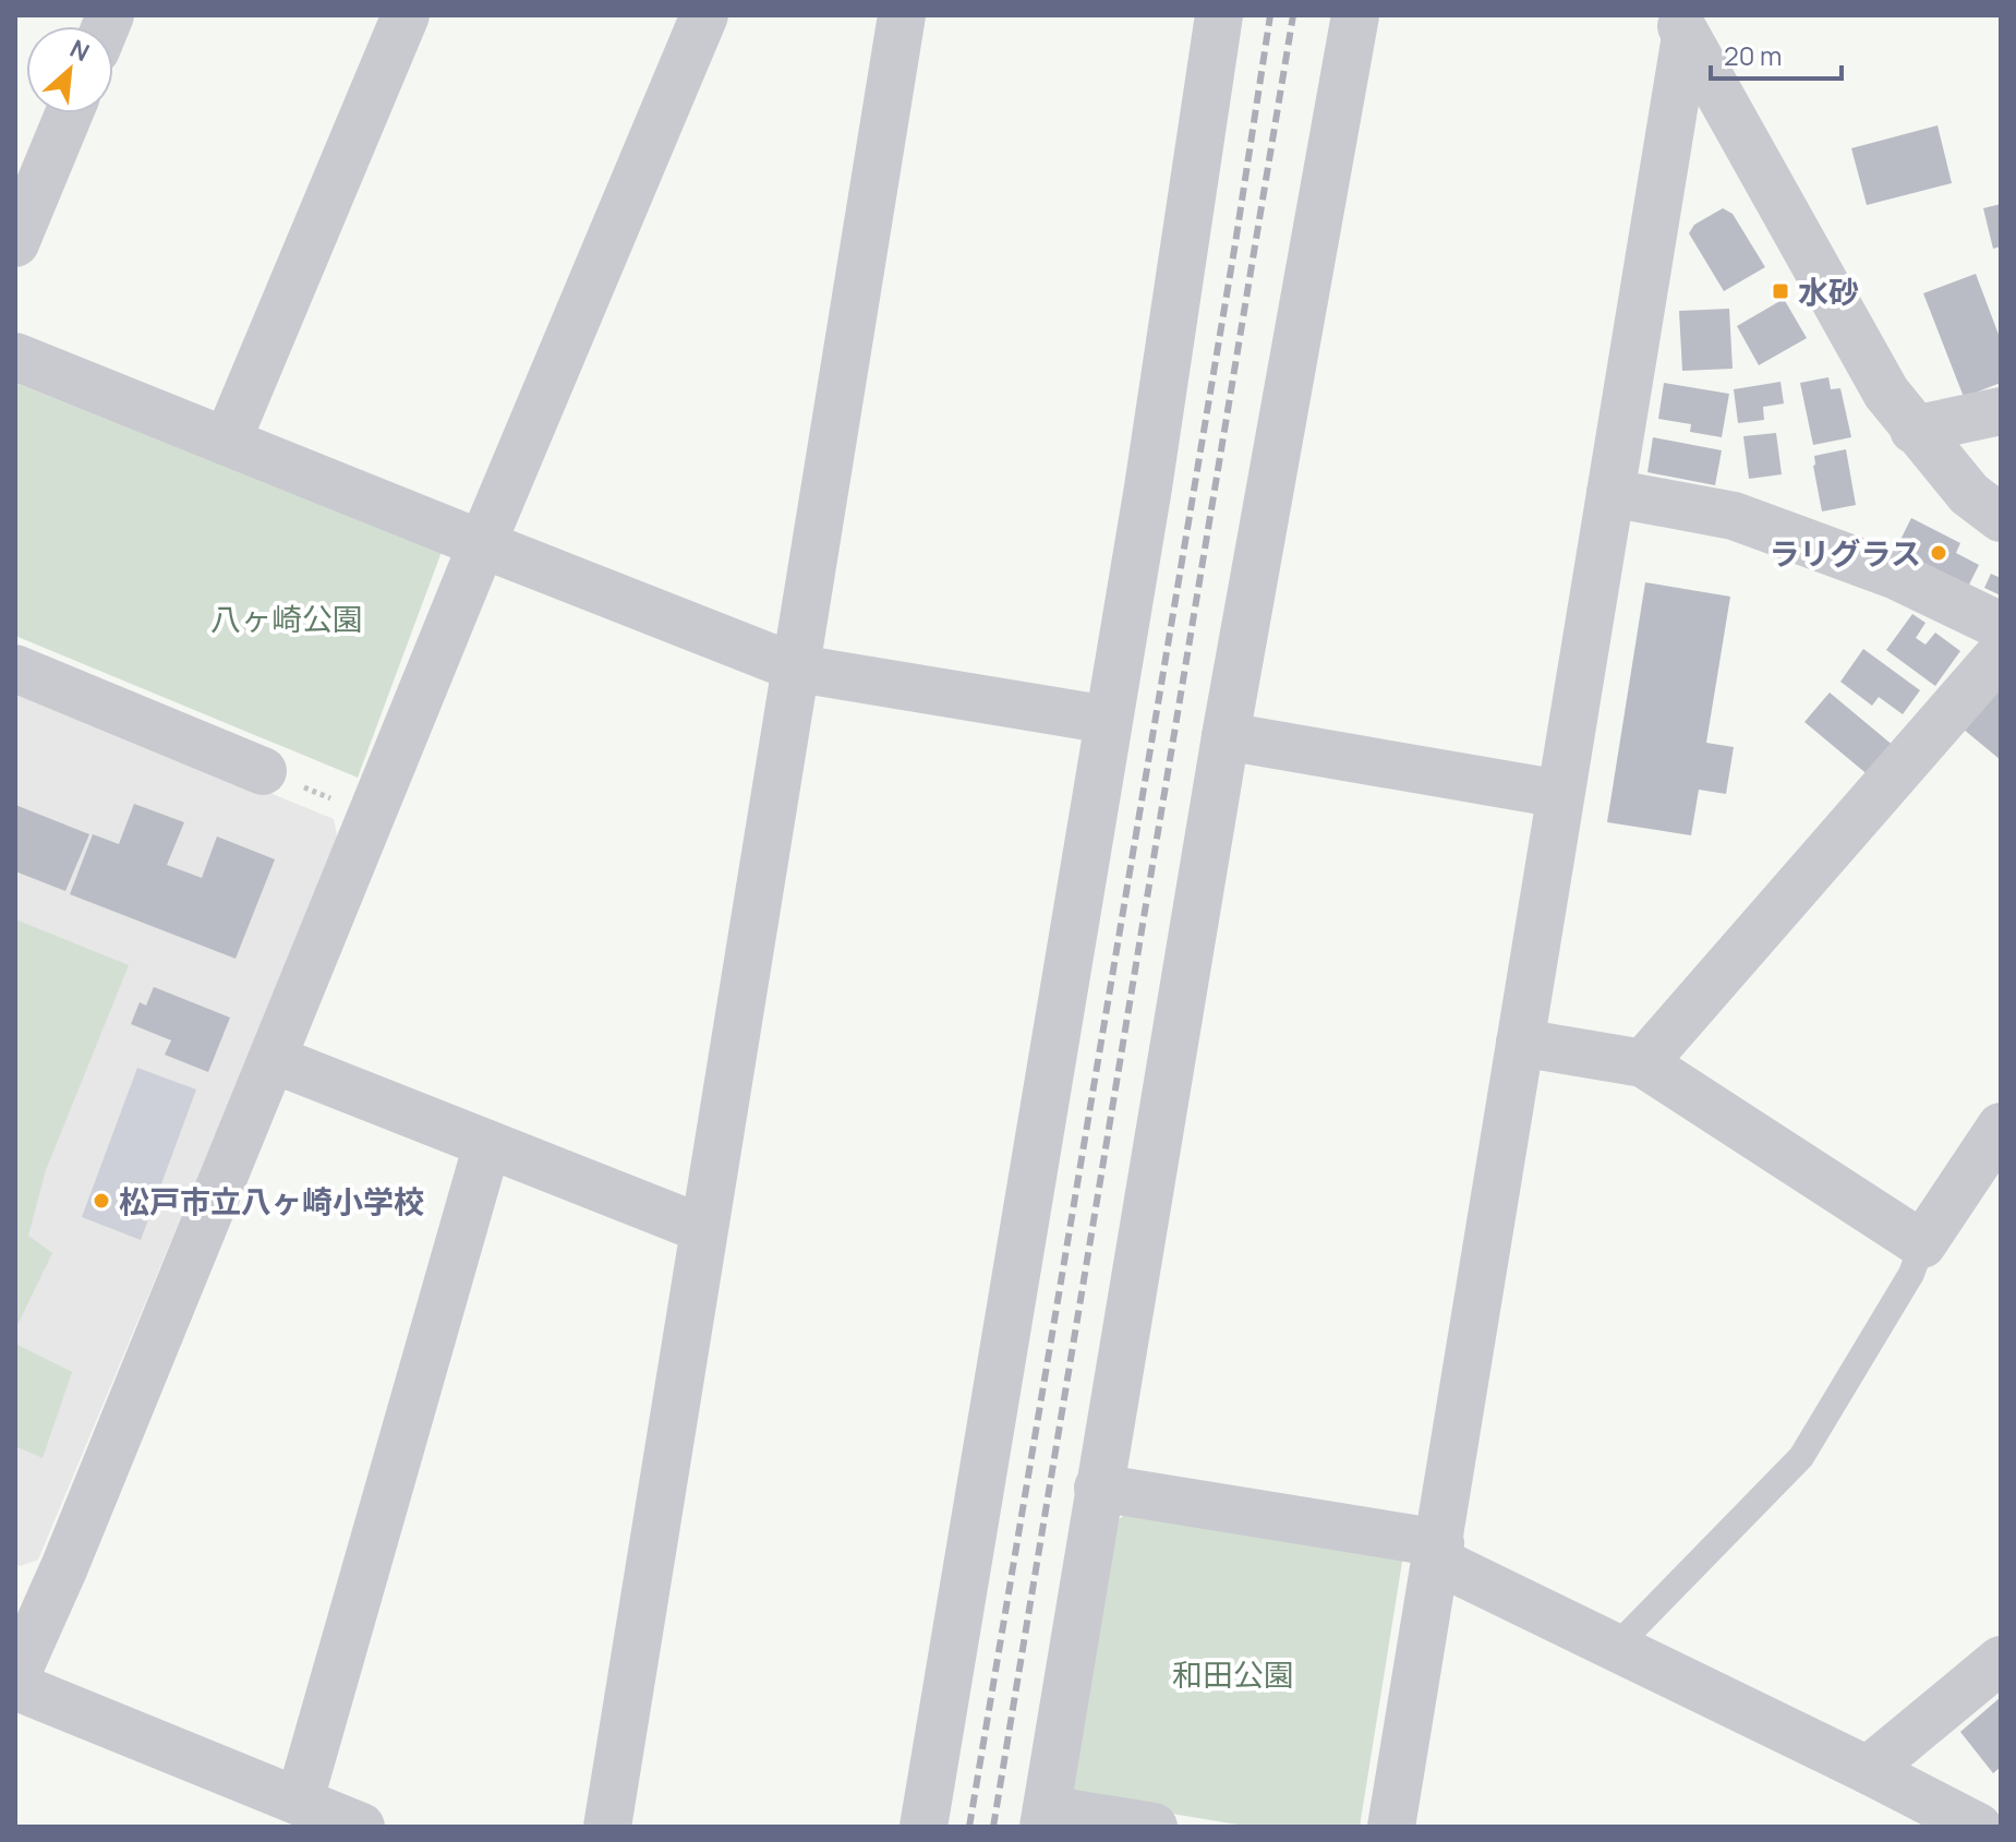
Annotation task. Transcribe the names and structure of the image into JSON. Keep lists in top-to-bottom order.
{
  "parks": ["八ヶ崎公園", "和田公園"],
  "places": {
    "transit": ["水砂"],
    "other": ["ラリグラス", "松戸市立八ヶ崎小学校"]
  },
  "scale_bar": "20 m",
  "north": "top right"
}
